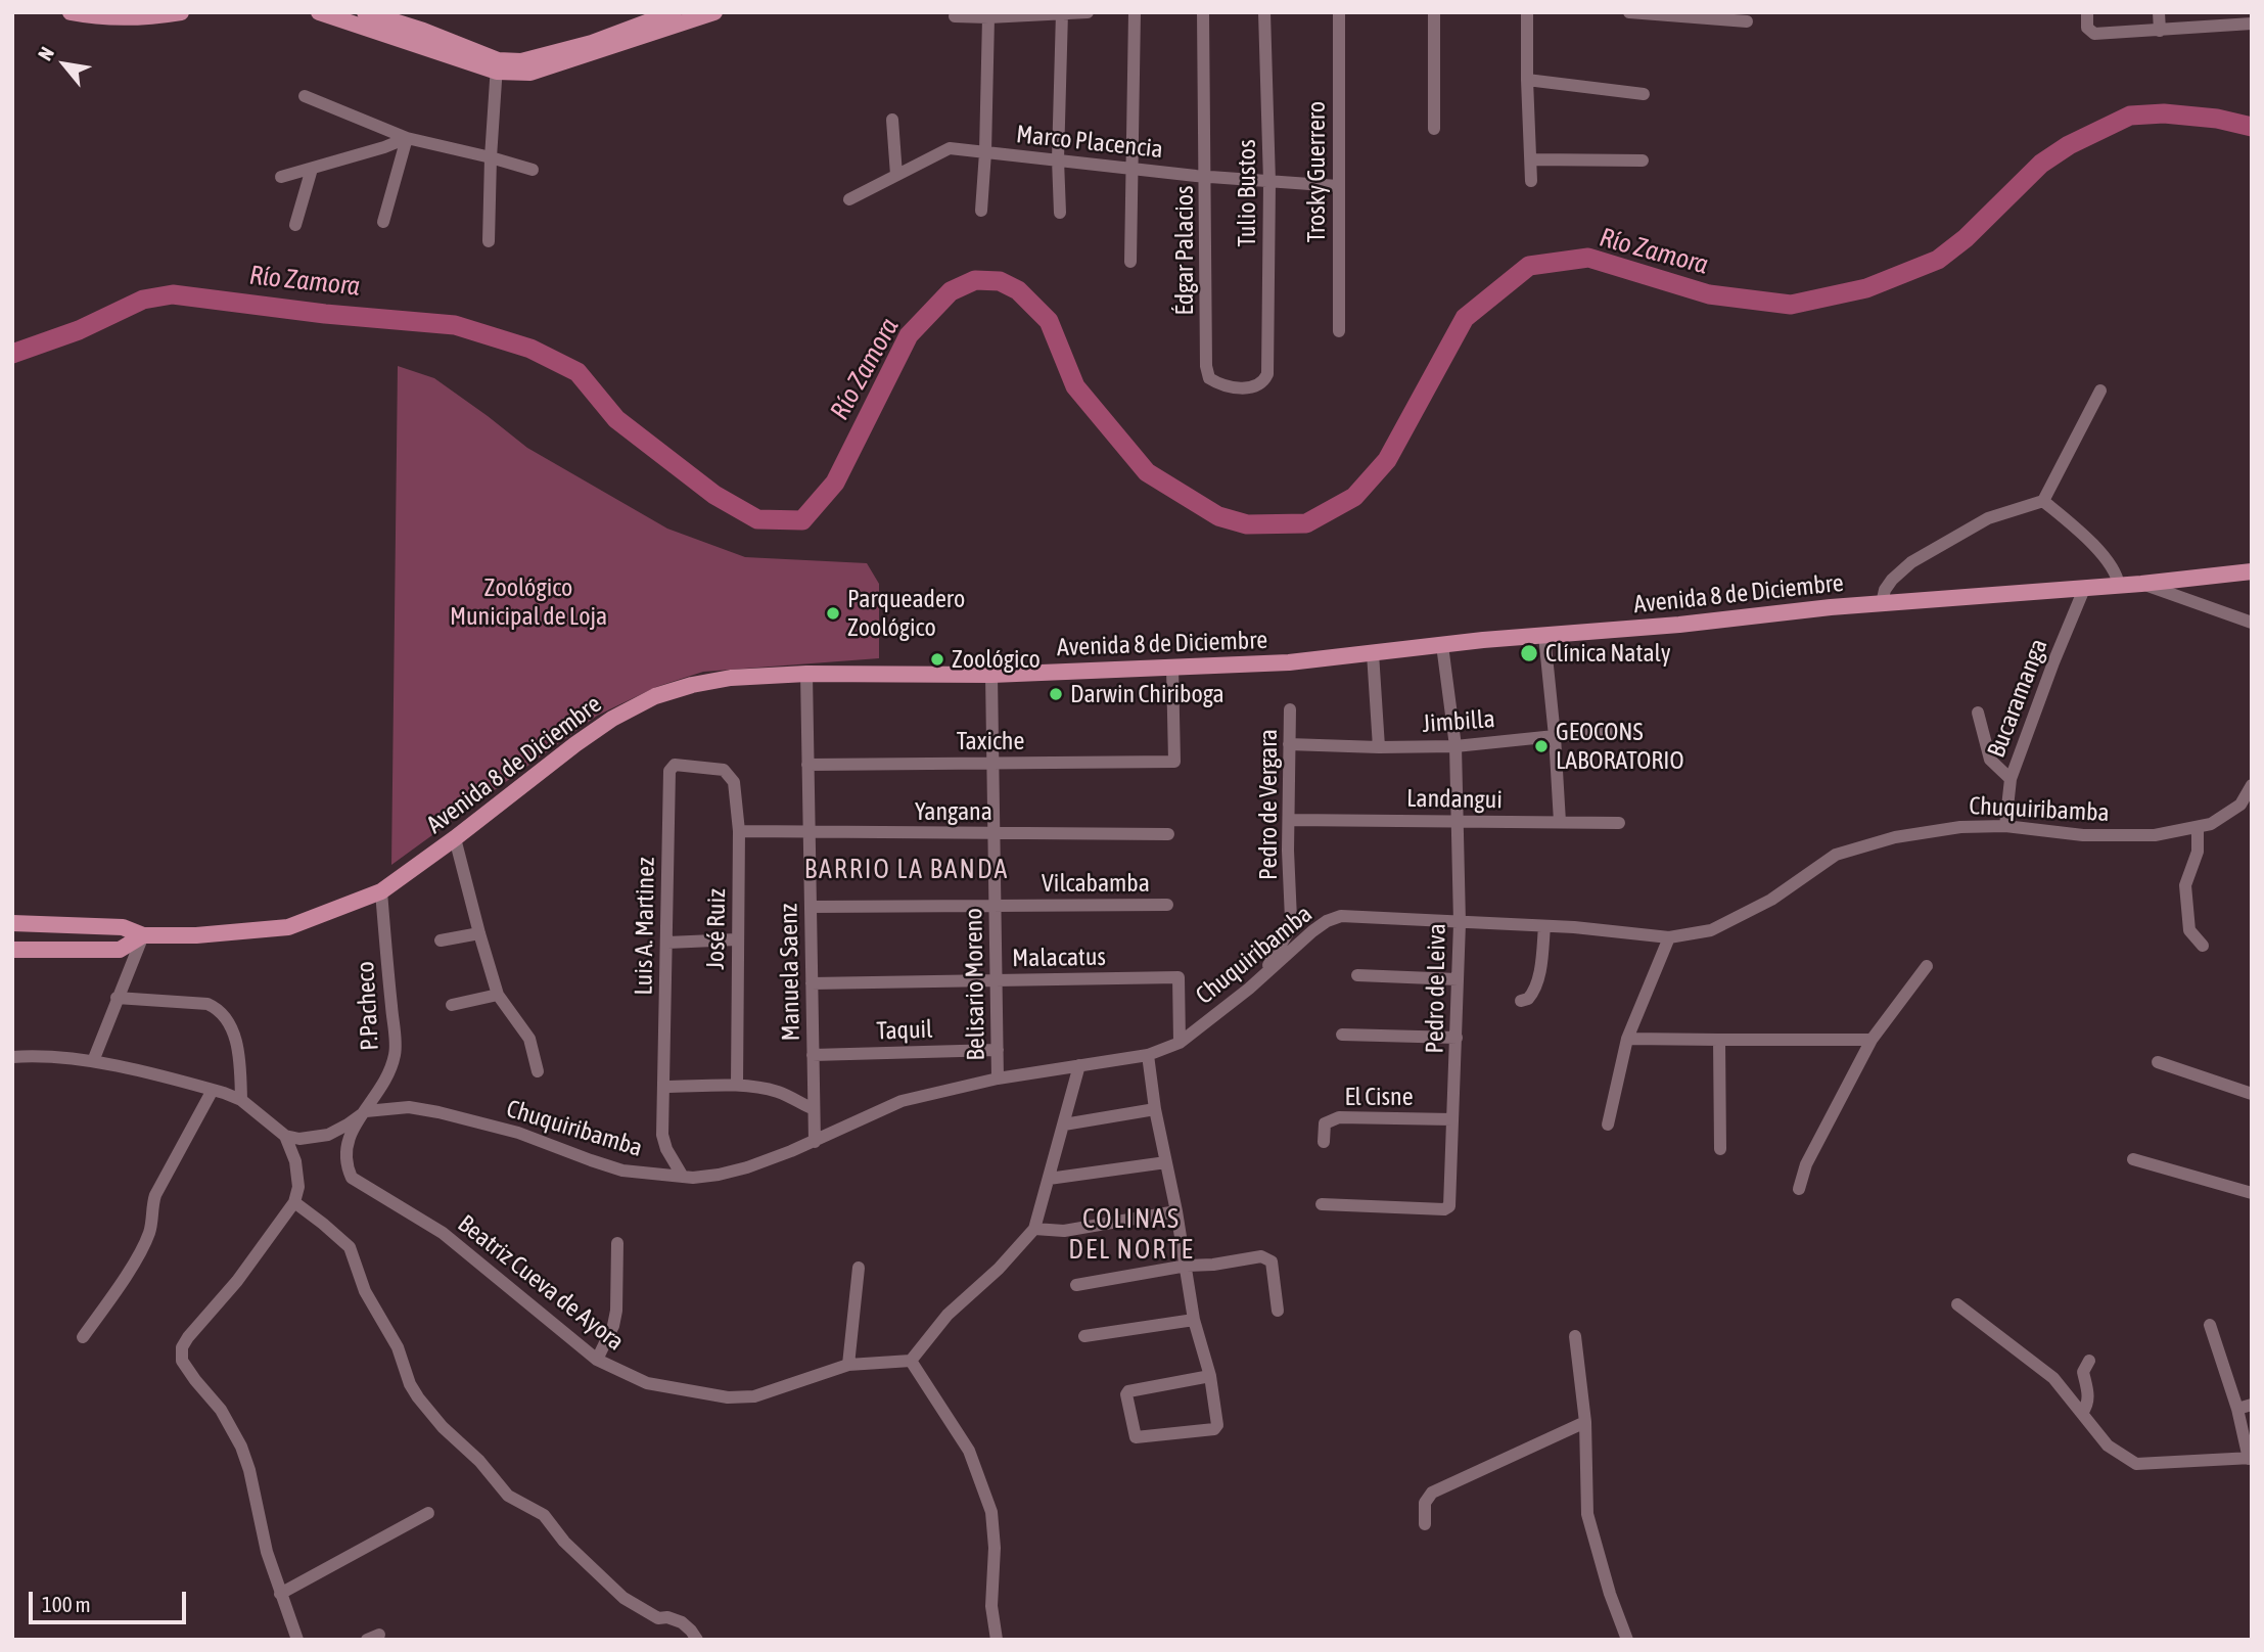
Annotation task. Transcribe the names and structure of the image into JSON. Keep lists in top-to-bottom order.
{
  "streets": {
    "main road": ["Avenida 8 de Diciembre"],
    "street": [
      "Marco Placencia",
      "Trosky Guerrero",
      "Tulio Bustos",
      "Édgar Palacios",
      "Bucaramanga",
      "Jimbilla",
      "Taxiche",
      "Landangui",
      "Pedro de Vergara",
      "Chuquiribamba",
      "Yangana",
      "Vilcabamba",
      "Luis A. Martinez",
      "José Ruiz",
      "Malacatus",
      "Manuela Saenz",
      "Belisario Moreno",
      "Pedro de Leiva",
      "P.Pacheco",
      "Taquil",
      "El Cisne",
      "Beatriz Cueva de Ayora"
    ]
  },
  "crossings": [
    ["Marco Placencia", "Trosky Guerrero"],
    ["Marco Placencia", "Tulio Bustos"],
    ["Marco Placencia", "Édgar Palacios"],
    ["Tulio Bustos", "Édgar Palacios"],
    ["Avenida 8 de Diciembre", "Bucaramanga"],
    ["Avenida 8 de Diciembre", "Taxiche"],
    ["Avenida 8 de Diciembre", "Manuela Saenz"],
    ["Avenida 8 de Diciembre", "Belisario Moreno"],
    ["Avenida 8 de Diciembre", "Pedro de Leiva"],
    ["Avenida 8 de Diciembre", "P.Pacheco"],
    ["Bucaramanga", "Chuquiribamba"],
    ["Jimbilla", "Pedro de Vergara"],
    ["Jimbilla", "Pedro de Leiva"],
    ["Taxiche", "Manuela Saenz"],
    ["Taxiche", "Belisario Moreno"],
    ["Landangui", "Pedro de Vergara"],
    ["Landangui", "Pedro de Leiva"],
    ["Pedro de Vergara", "Chuquiribamba"],
    ["Chuquiribamba", "Luis A. Martinez"],
    ["Chuquiribamba", "Malacatus"],
    ["Chuquiribamba", "Manuela Saenz"],
    ["Chuquiribamba", "Belisario Moreno"],
    ["Chuquiribamba", "Pedro de Leiva"],
    ["Chuquiribamba", "P.Pacheco"],
    ["Chuquiribamba", "Beatriz Cueva de Ayora"],
    ["Yangana", "José Ruiz"],
    ["Yangana", "Manuela Saenz"],
    ["Yangana", "Belisario Moreno"],
    ["Vilcabamba", "Manuela Saenz"],
    ["Vilcabamba", "Belisario Moreno"],
    ["Luis A. Martinez", "José Ruiz"],
    ["Malacatus", "Manuela Saenz"],
    ["Malacatus", "Belisario Moreno"],
    ["Manuela Saenz", "Taquil"],
    ["Belisario Moreno", "Taquil"],
    ["Pedro de Leiva", "El Cisne"],
    ["P.Pacheco", "Beatriz Cueva de Ayora"]
  ],
  "districts": ["BARRIO LA BANDA", "COLINAS DEL NORTE"],
  "water": ["Río Zamora"],
  "parks": ["Zoológico Municipal de Loja"],
  "places": [
    "Parqueadero Zoológico",
    "Clínica Nataly",
    "Zoológico",
    "Darwin Chiriboga",
    "GEOCONS LABORATORIO"
  ],
  "scale_bar": "100 m",
  "north": "top left"
}
